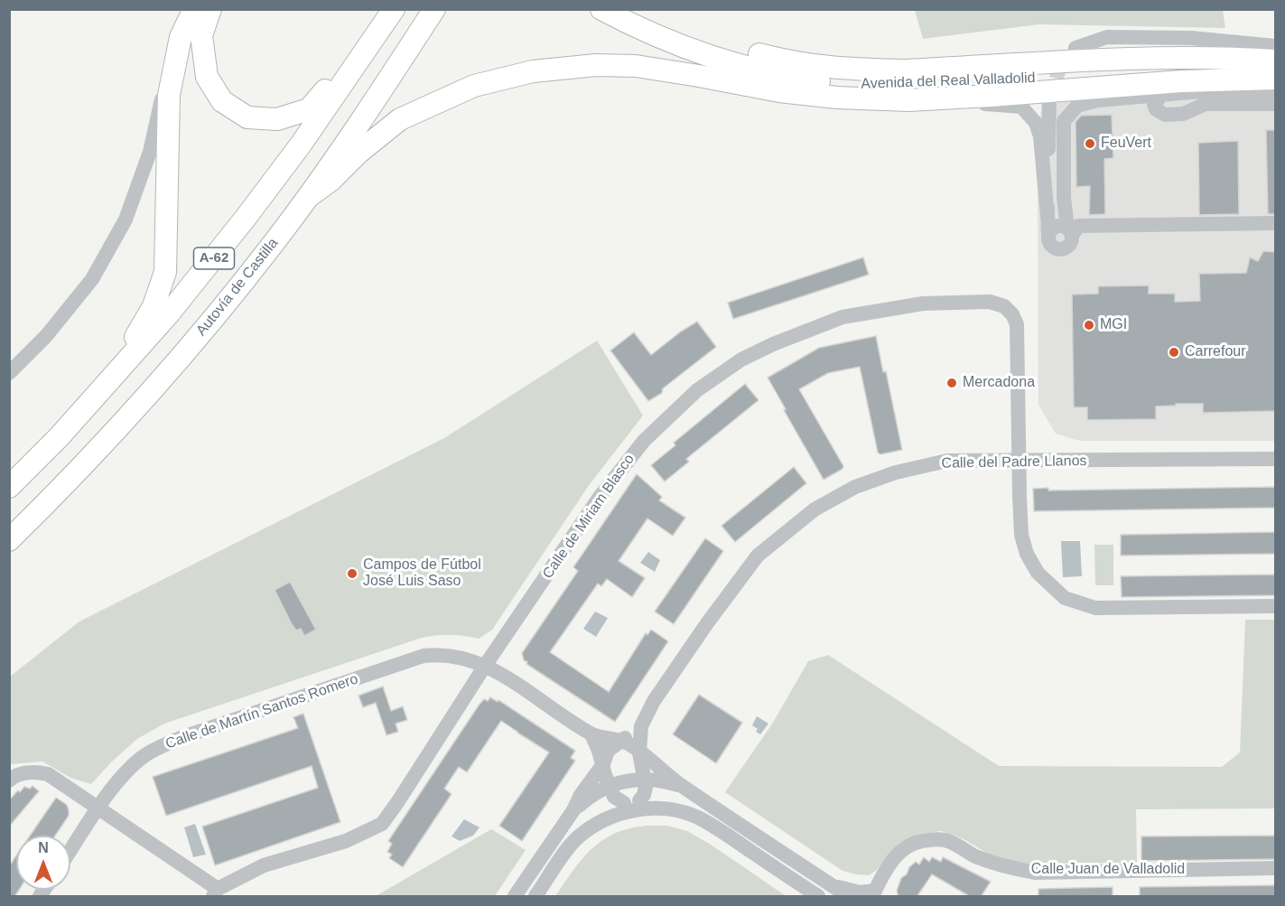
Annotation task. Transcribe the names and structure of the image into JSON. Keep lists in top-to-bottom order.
{
  "streets": {
    "highway": ["Avenida del Real Valladolid", "A-62", "Autovía de Castilla"],
    "street": [
      "Calle del Padre Llanos",
      "Calle de Miriam Blasco",
      "Calle de Martín Santos Romero",
      "Calle Juan de Valladolid"
    ]
  },
  "crossings": [
    ["Calle del Padre Llanos", "Calle de Miriam Blasco"],
    ["Calle de Miriam Blasco", "Calle de Martín Santos Romero"]
  ],
  "places": [
    "FeuVert",
    "MGI",
    "Carrefour",
    "Mercadona",
    "Campos de Fútbol José Luis Saso"
  ],
  "north": "top"
}
